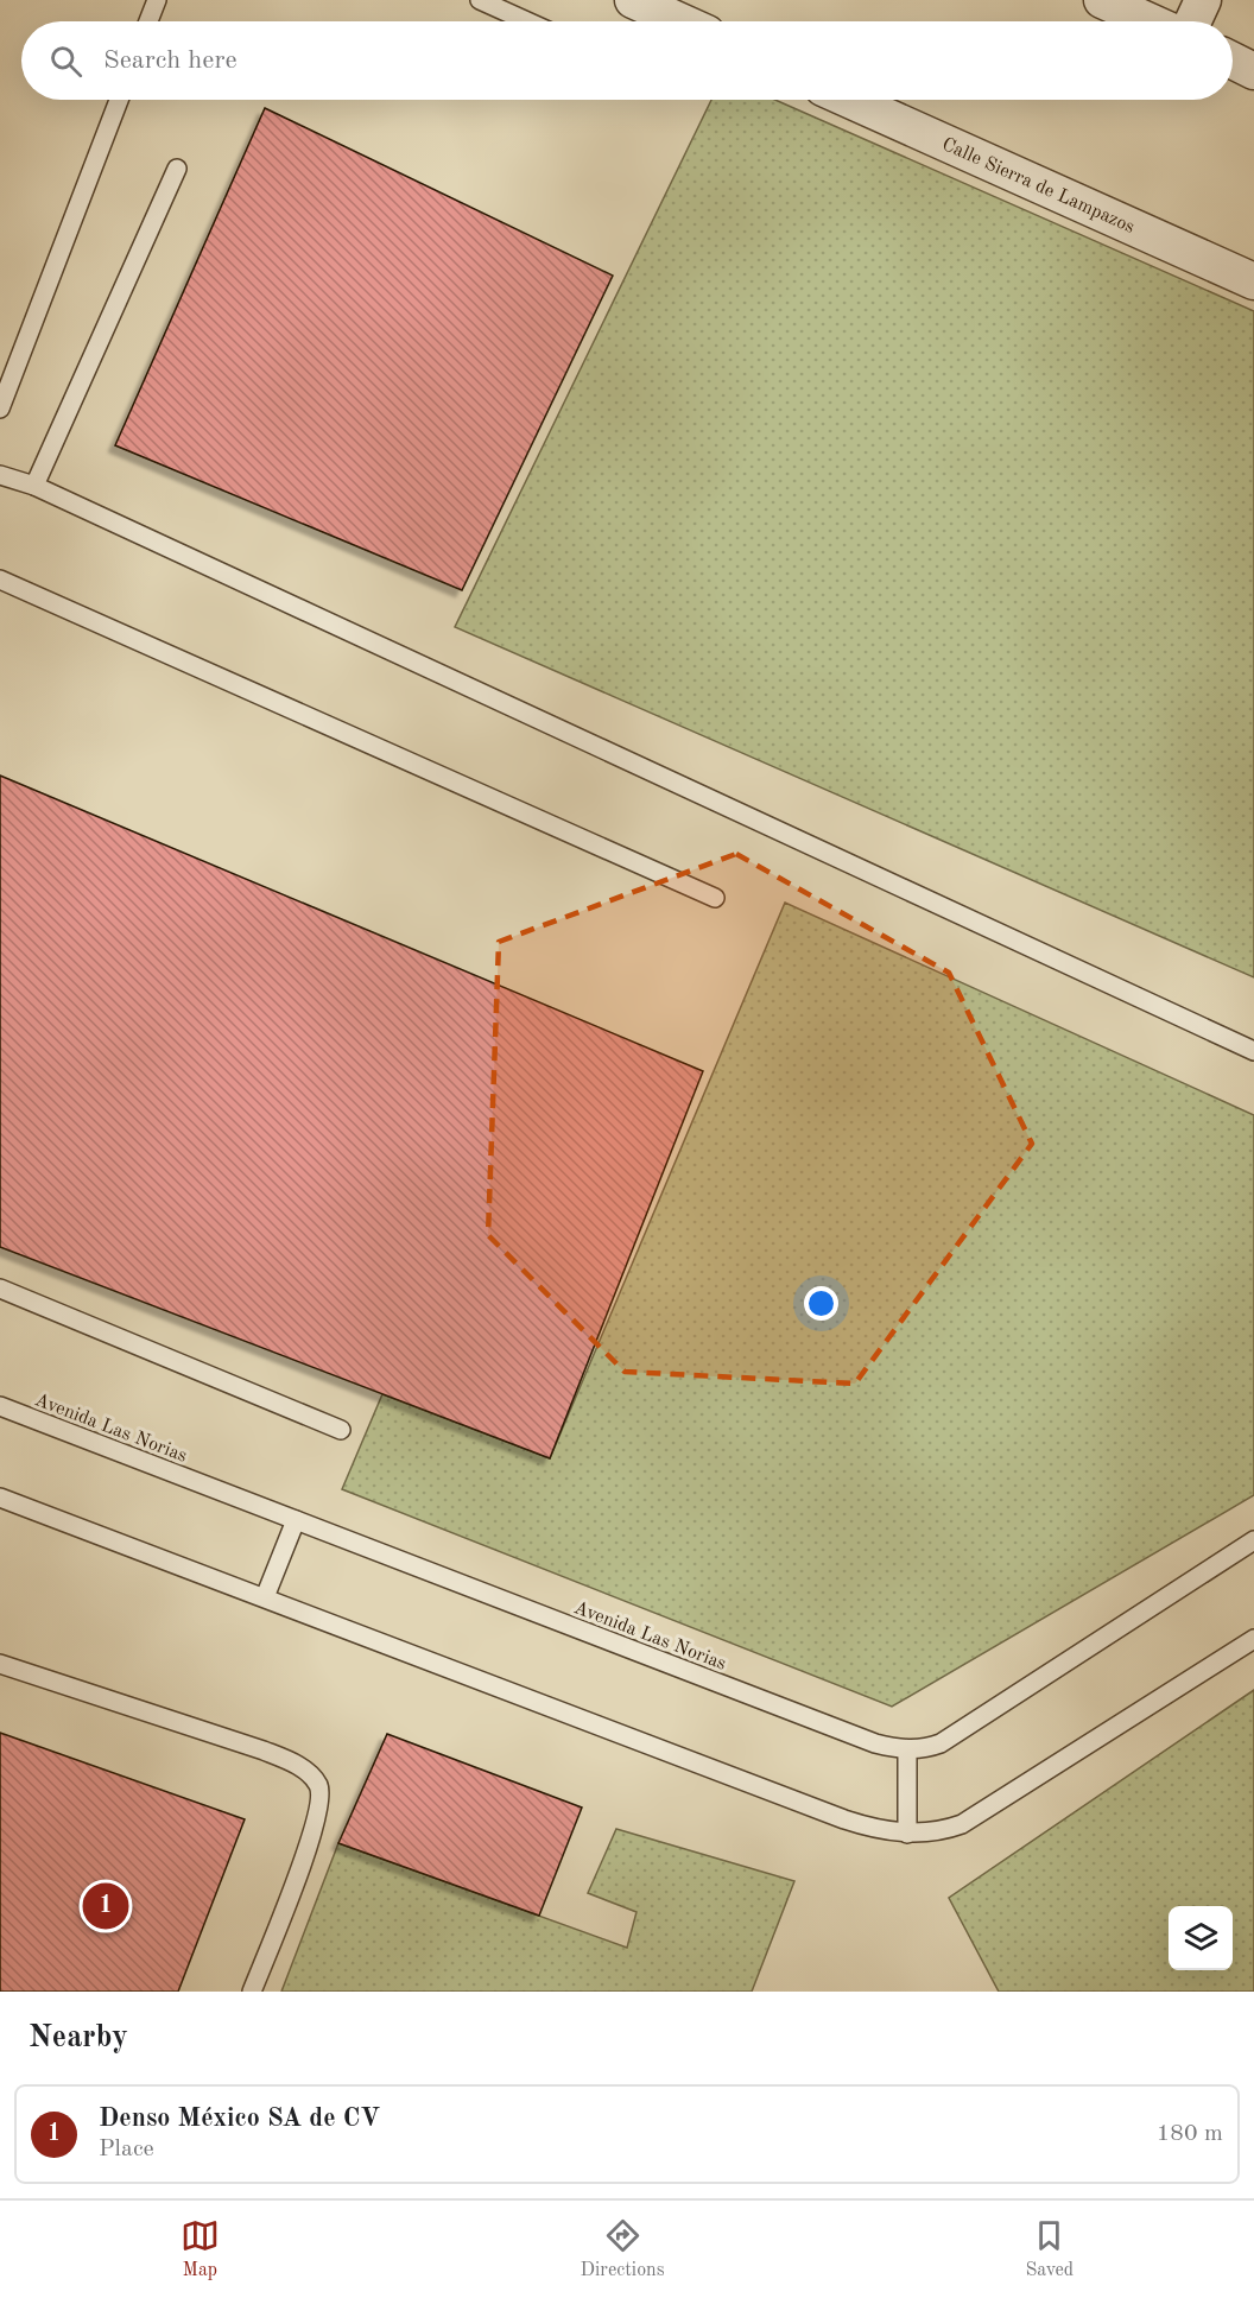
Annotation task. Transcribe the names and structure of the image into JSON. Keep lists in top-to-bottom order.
{
  "streets": {
    "street": ["Calle Sierra de Lampazos"],
    "lane": ["Avenida Las Norias"]
  },
  "page": {
    "search": "Search here",
    "pins": "1",
    "heading": "Nearby",
    "list": [
      {
        "mark": "1",
        "name": "Denso México SA de CV",
        "note": "Place",
        "value": "180 m"
      }
    ],
    "nav": ["Map", "Directions", "Saved"]
  }
}
